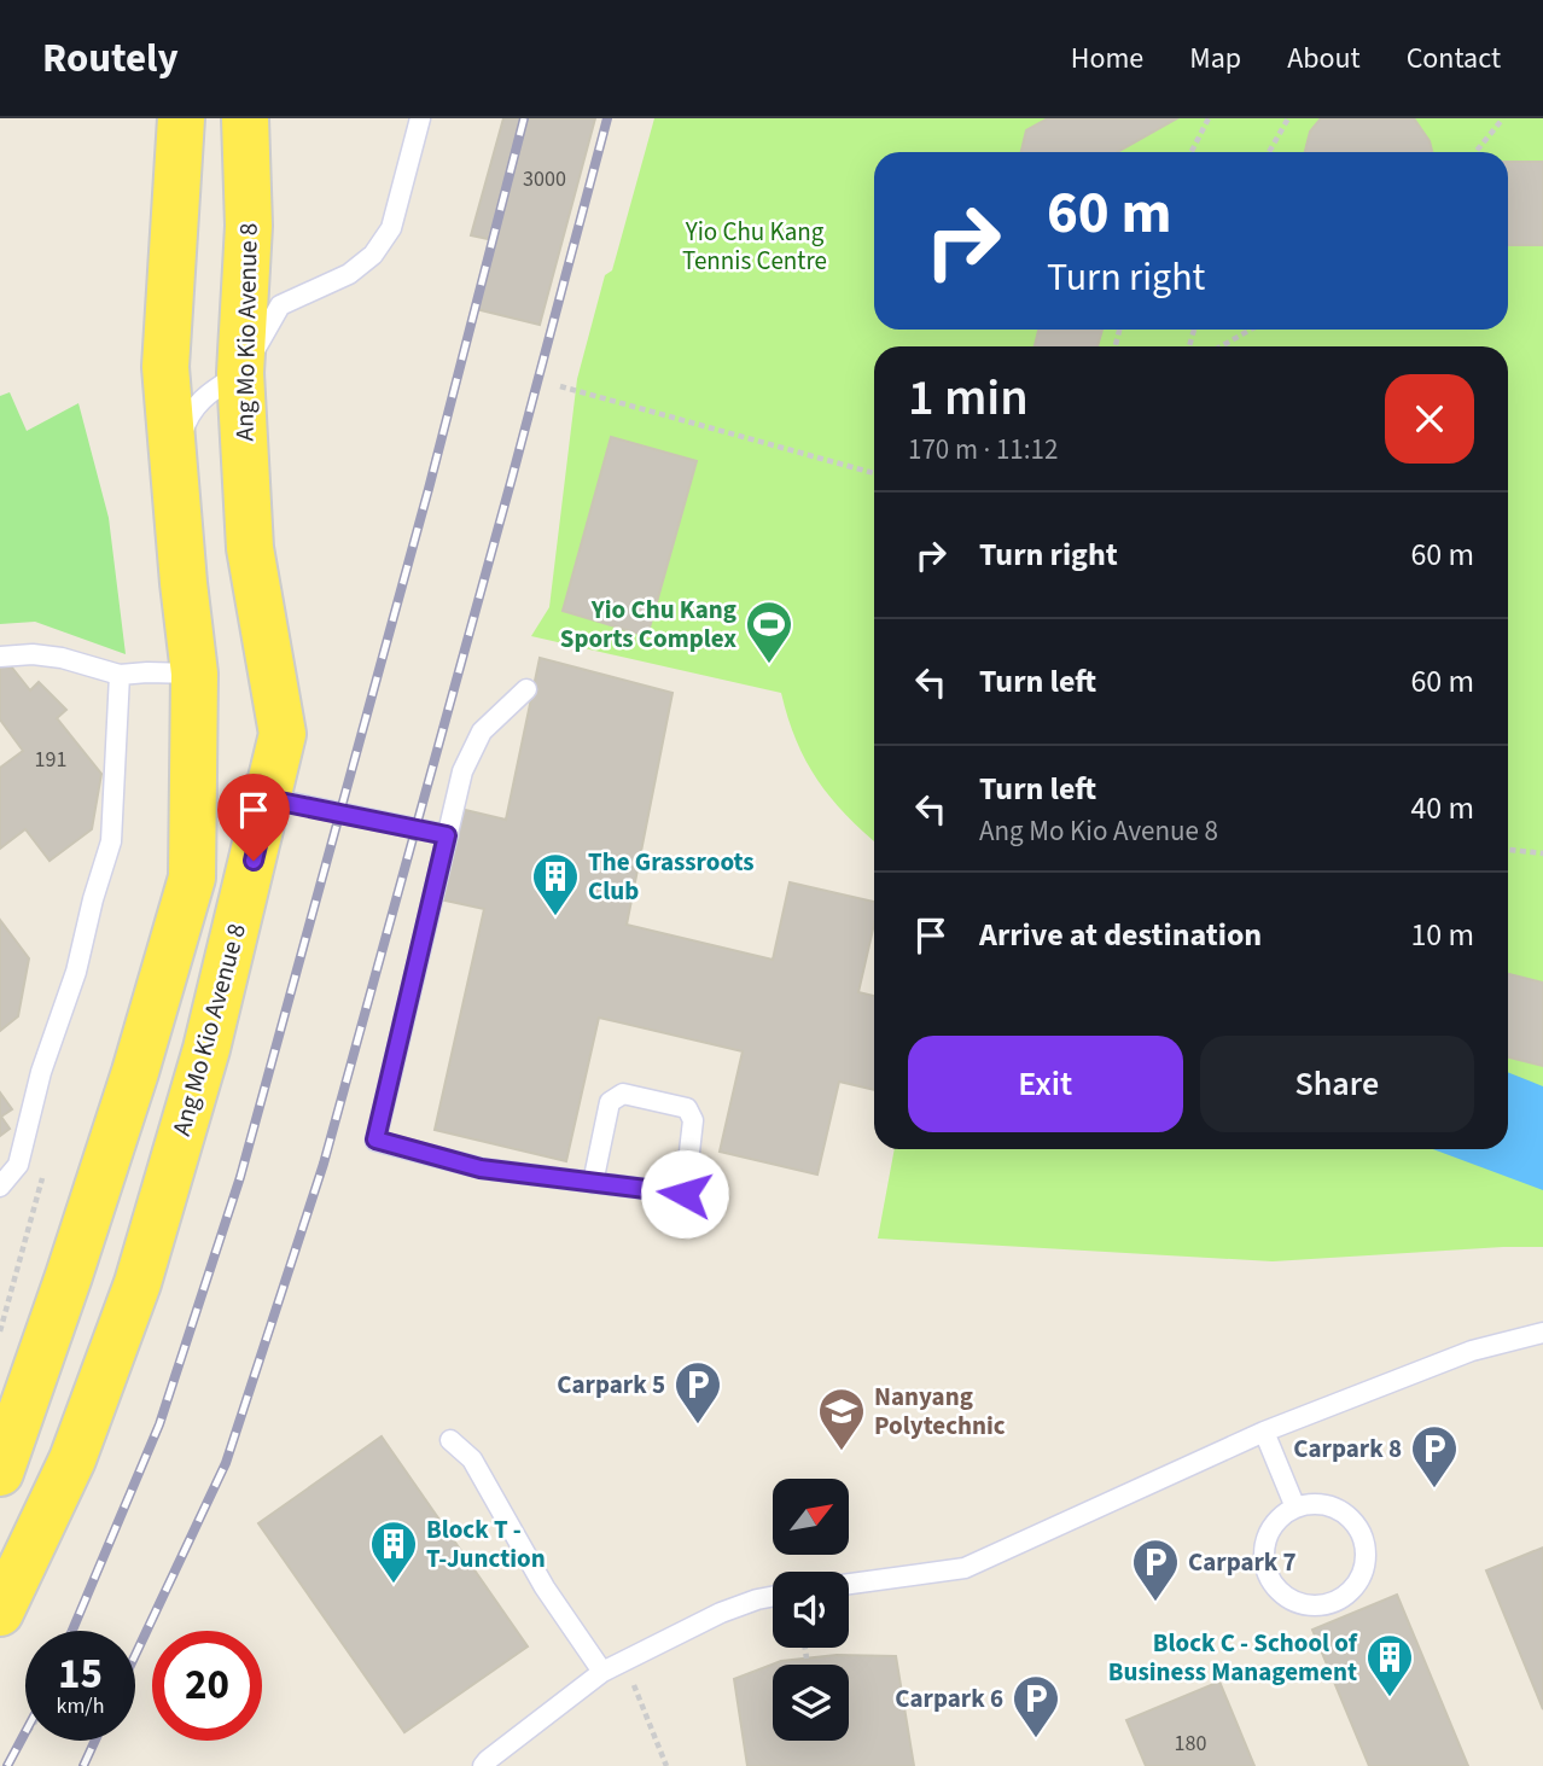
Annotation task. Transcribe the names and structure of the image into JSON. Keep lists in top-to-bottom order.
{
  "streets": {
    "main road": ["Ang Mo Kio Avenue 8"]
  },
  "parks": ["Yio Chu Kang Tennis Centre"],
  "places": {
    "sports": ["Yio Chu Kang Sports Complex"],
    "building": ["The Grassroots Club", "Block T - T-Junction", "Block C - School of Business Management"],
    "parking": [
      "Carpark 5",
      "Carpark 8",
      "Carpark 7",
      "Carpark 6"
    ],
    "school or university": ["Nanyang Polytechnic"]
  },
  "house_numbers": ["3000", "191", "180"],
  "north": "top right",
  "page": {
    "header": "Routely",
    "nav": [
      "Home",
      "Map",
      "About",
      "Contact"
    ],
    "turn": ["60 m", "Turn right"],
    "heading": ["1 min", "170 m · 11:12"],
    "list": [
      {
        "name": "Turn right",
        "value": "60 m"
      },
      {
        "name": "Turn left",
        "value": "60 m"
      },
      {
        "name": "Turn left",
        "note": "Ang Mo Kio Avenue 8",
        "value": "40 m"
      },
      {
        "name": "Arrive at destination",
        "value": "10 m"
      }
    ],
    "buttons": ["Exit", "Share"],
    "speed": "15 km/h",
    "limit": "20"
  }
}
